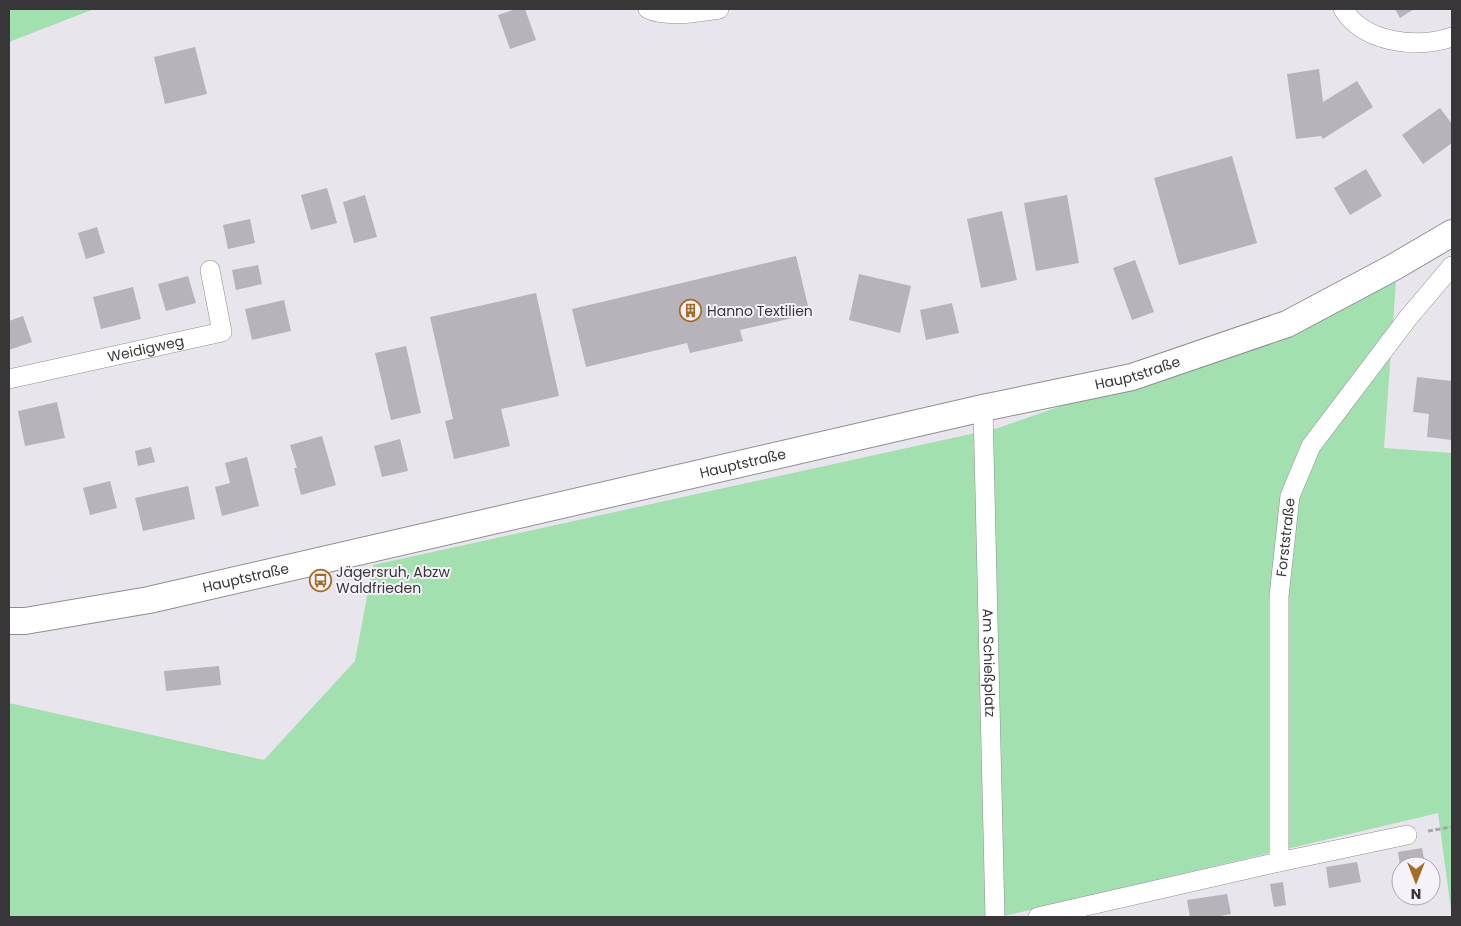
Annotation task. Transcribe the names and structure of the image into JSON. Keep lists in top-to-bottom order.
{
  "streets": {
    "main road": ["Hauptstraße"],
    "street": ["Weidigweg", "Forststraße", "Am Schießplatz"]
  },
  "crossings": [
    ["Hauptstraße", "Am Schießplatz"]
  ],
  "places": {
    "building": ["Hanno Textilien"],
    "bus stop": ["Jägersruh, Abzw Waldfrieden"]
  },
  "north": "bottom"
}
